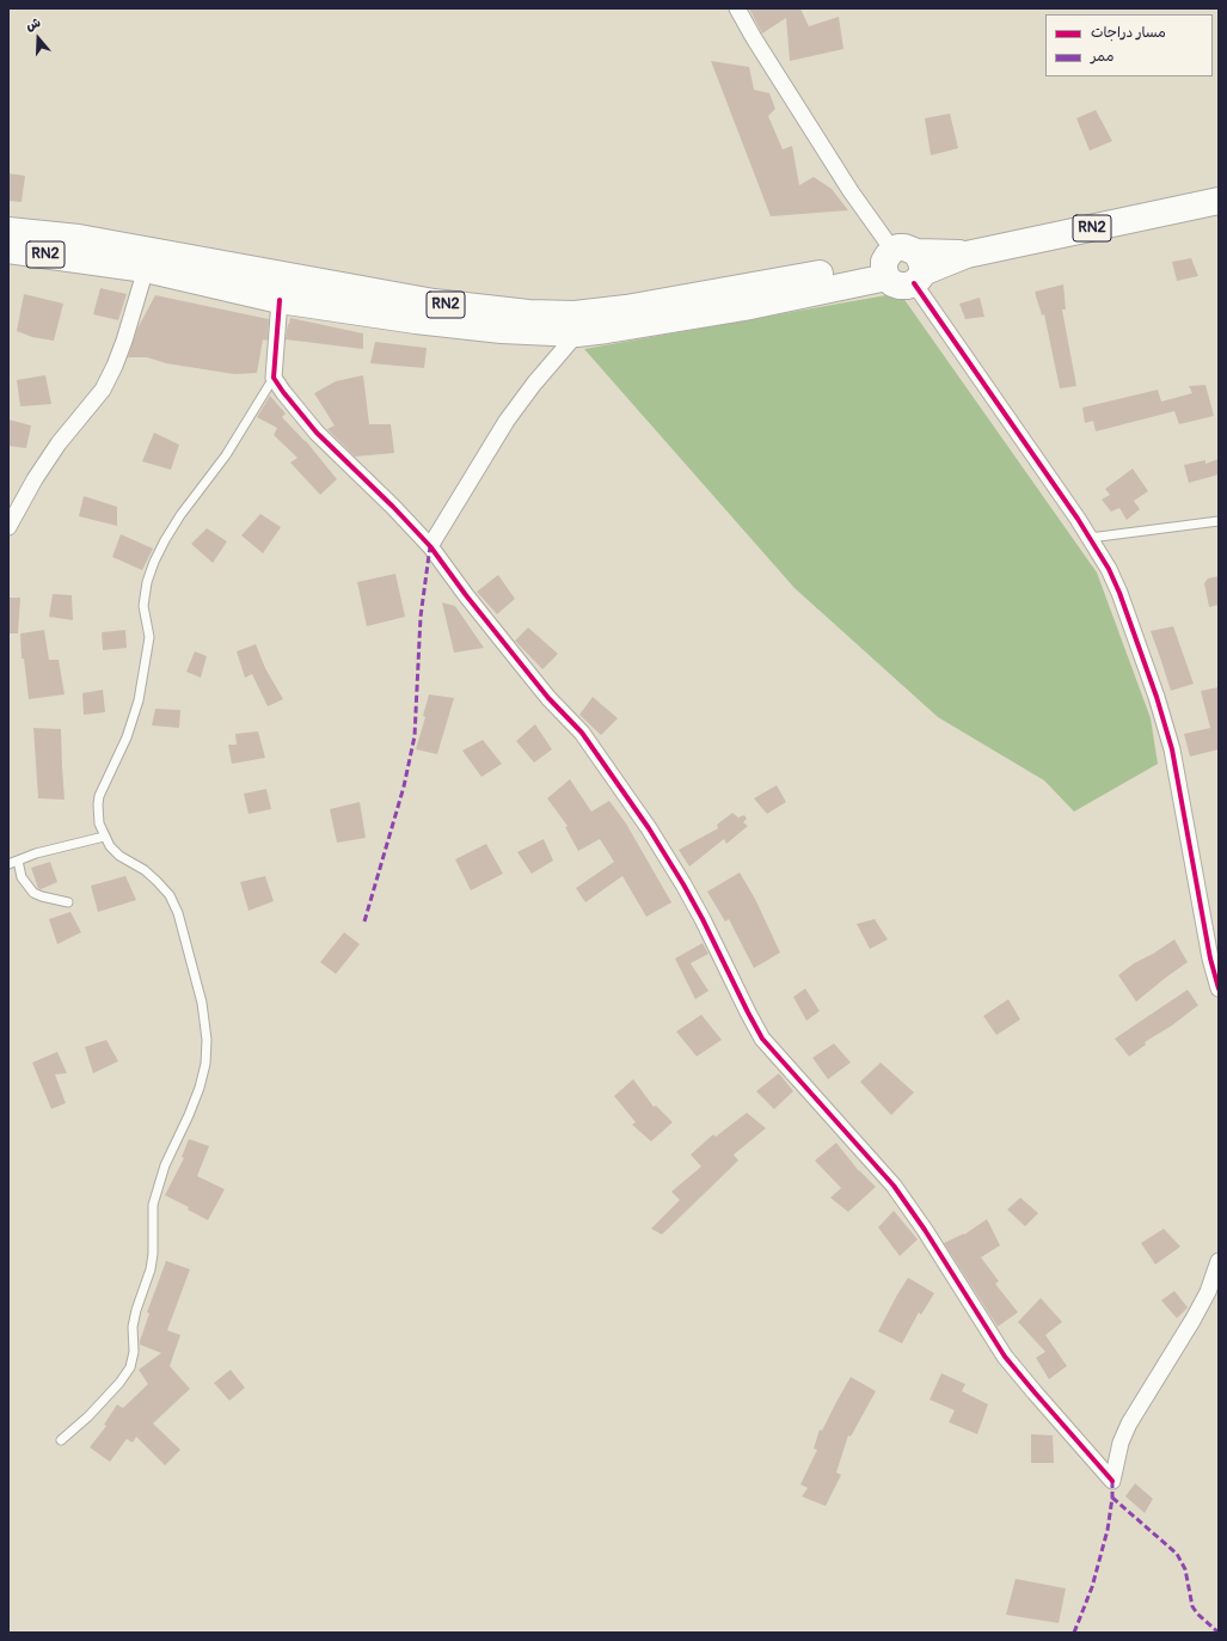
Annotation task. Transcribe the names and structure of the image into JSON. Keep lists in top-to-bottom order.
{
  "streets": {
    "highway": ["RN2"]
  },
  "legend": ["مسار دراجات", "ممر"],
  "north": "top"
}
